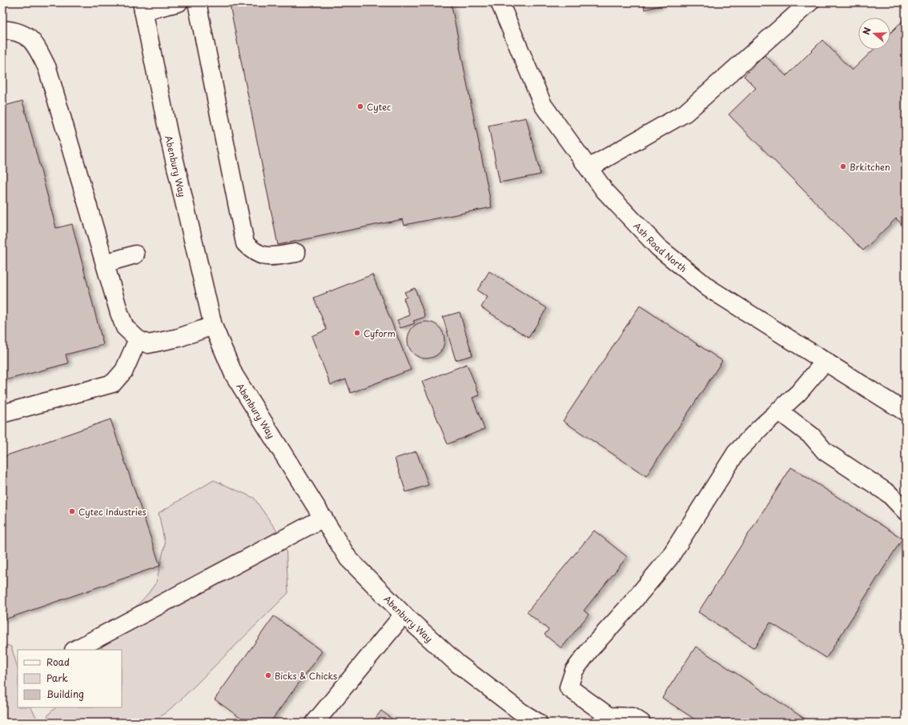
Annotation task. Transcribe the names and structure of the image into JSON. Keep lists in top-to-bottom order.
{
  "streets": {
    "street": ["Abenbury Way", "Ash Road North"]
  },
  "places": [
    "Cytec",
    "Brkitchen",
    "Cyform",
    "Cytec Industries",
    "Bicks & Chicks"
  ],
  "legend": ["Road", "Park", "Building"],
  "north": "left"
}
